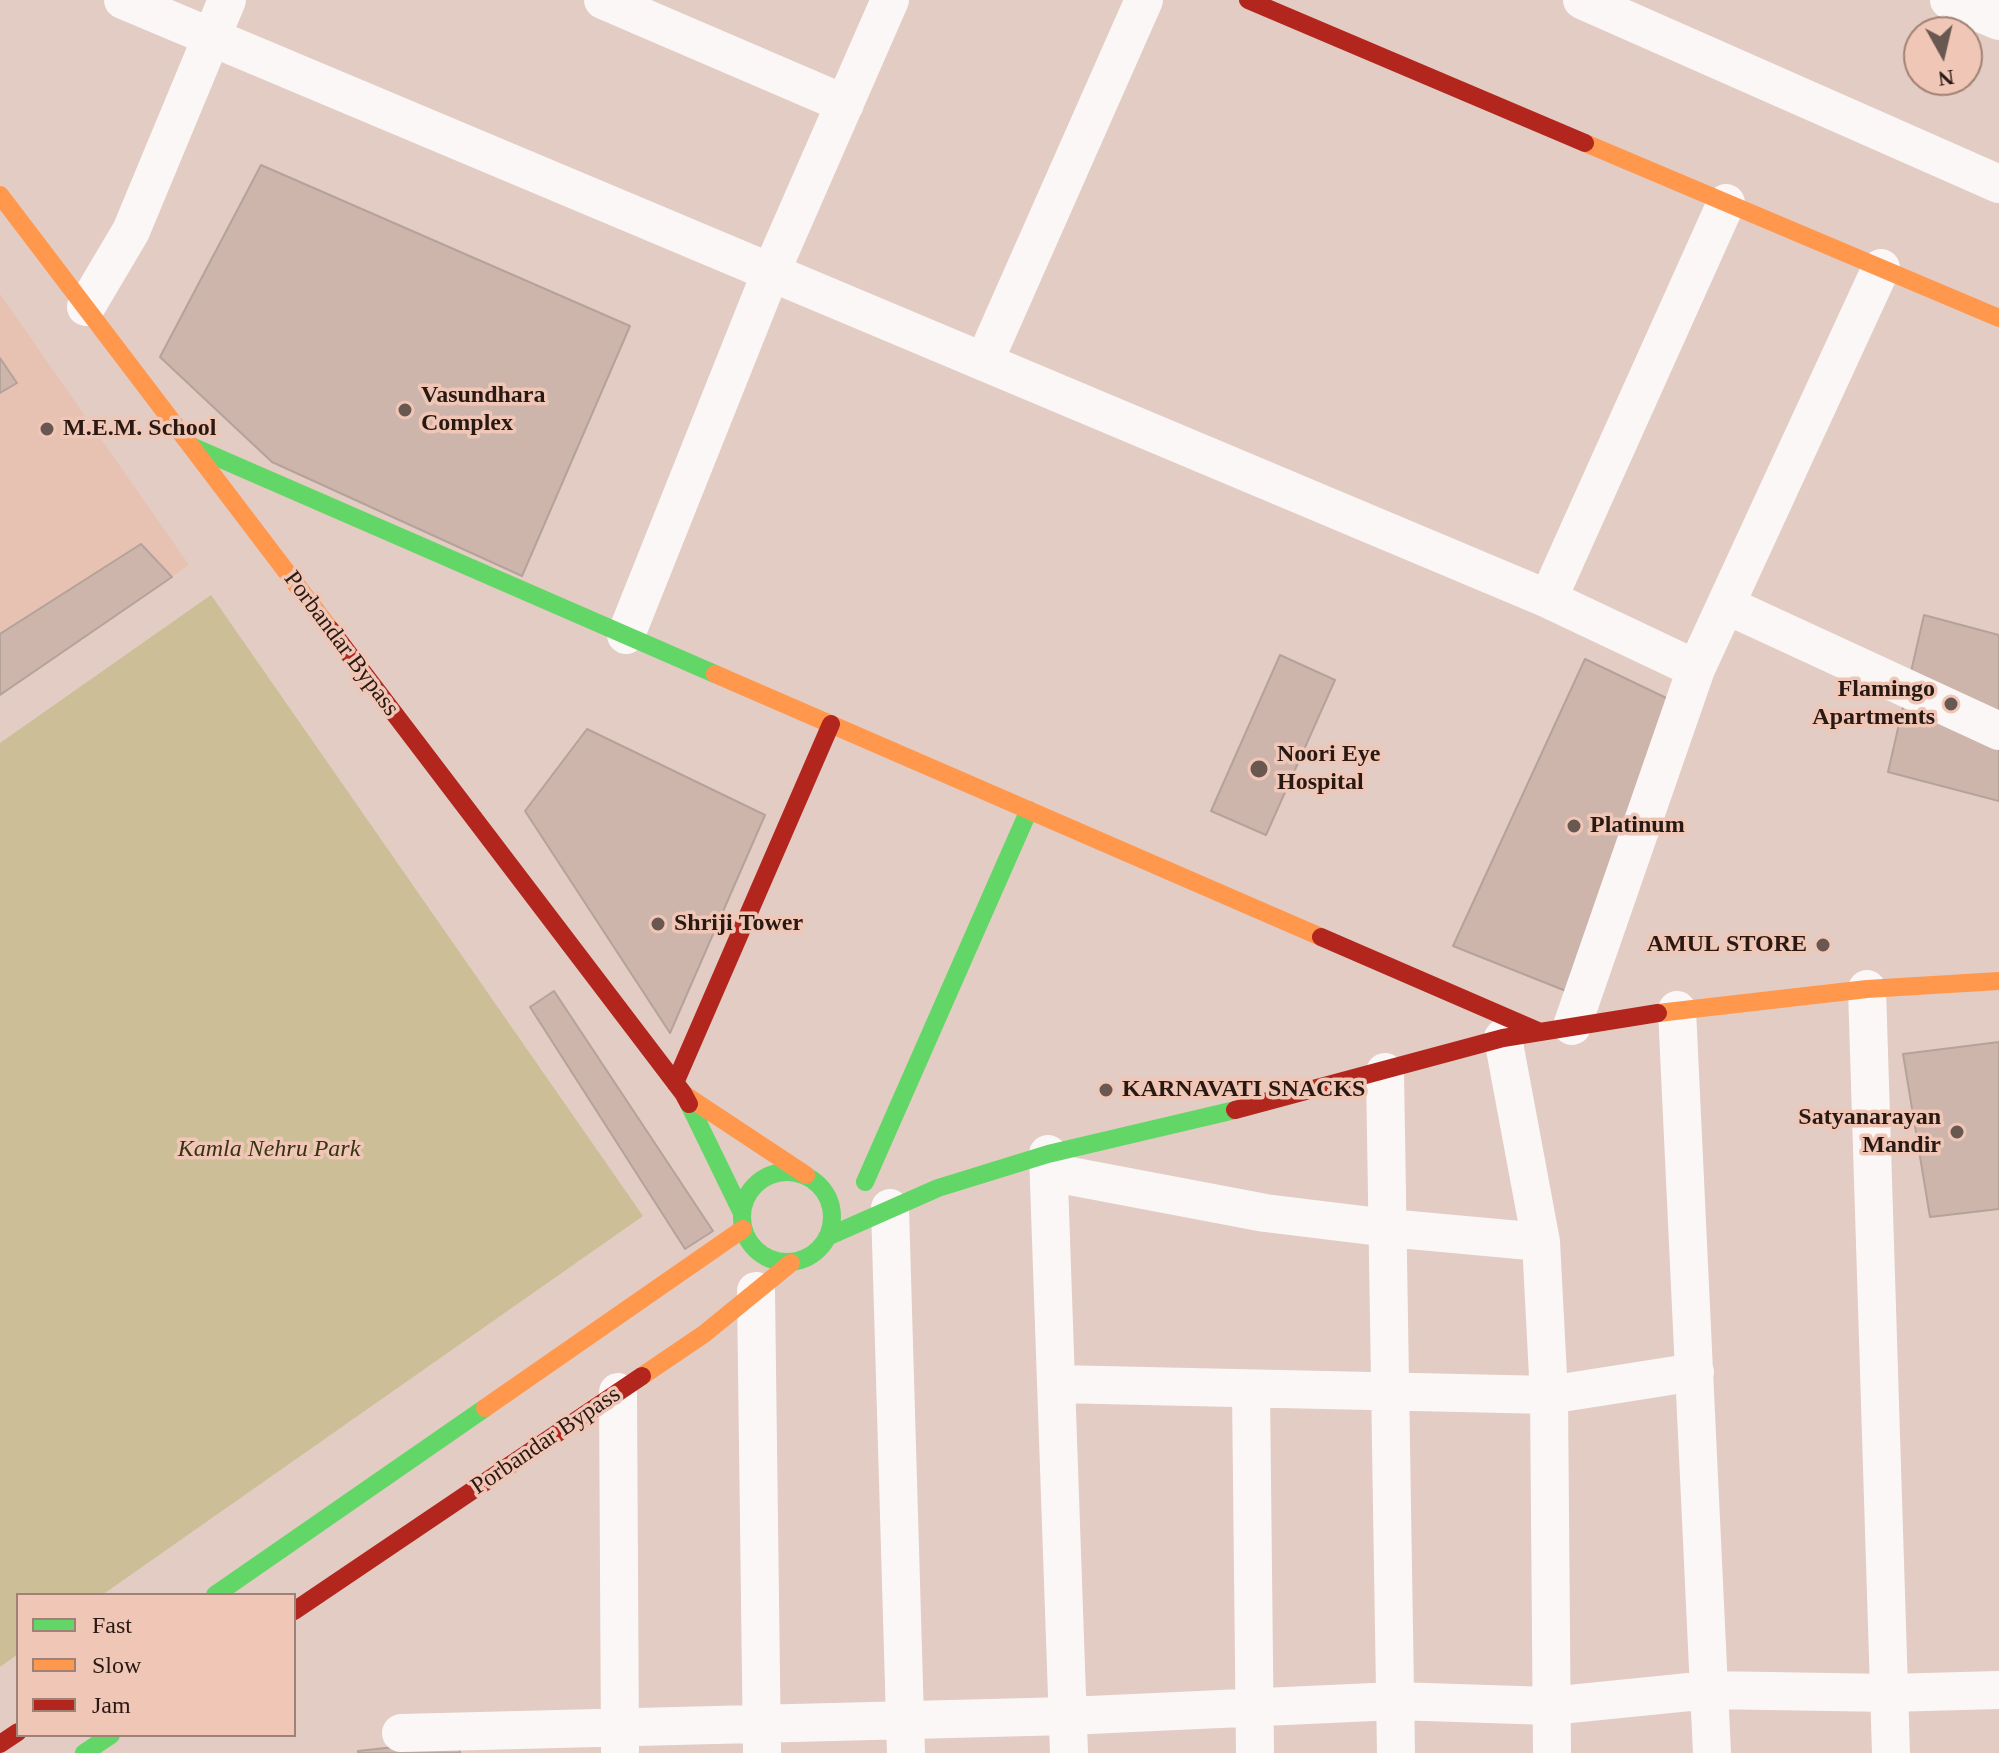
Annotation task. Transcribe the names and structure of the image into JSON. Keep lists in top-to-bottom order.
{
  "streets": {
    "main road": ["Porbandar Bypass"]
  },
  "parks": ["Kamla Nehru Park"],
  "places": [
    "Vasundhara Complex",
    "M.E.M. School",
    "Flamingo Apartments",
    "Noori Eye Hospital",
    "Platinum",
    "Shriji Tower",
    "AMUL STORE",
    "KARNAVATI SNACKS",
    "Satyanarayan Mandir"
  ],
  "legend": ["Fast", "Slow", "Jam"],
  "north": "bottom"
}
